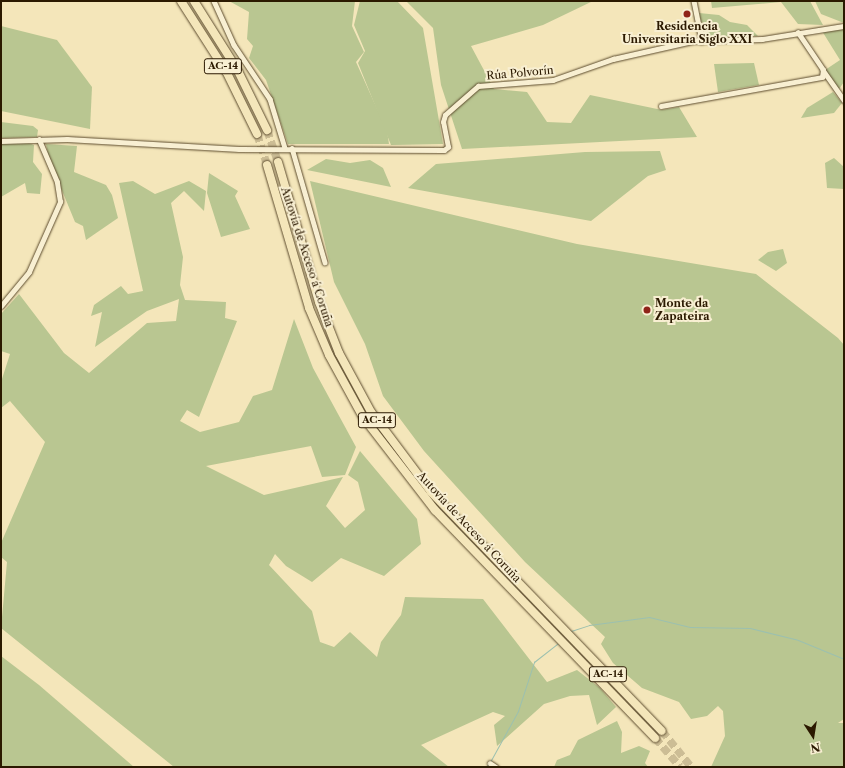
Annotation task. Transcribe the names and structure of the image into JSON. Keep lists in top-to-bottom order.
{
  "streets": {
    "highway": ["AC-14", "Autovía de Acceso á Coruña"],
    "street": ["Rúa Polvorín"]
  },
  "places": ["Residencia Universitaria Siglo XXI", "Monte da Zapateira"],
  "north": "bottom"
}
